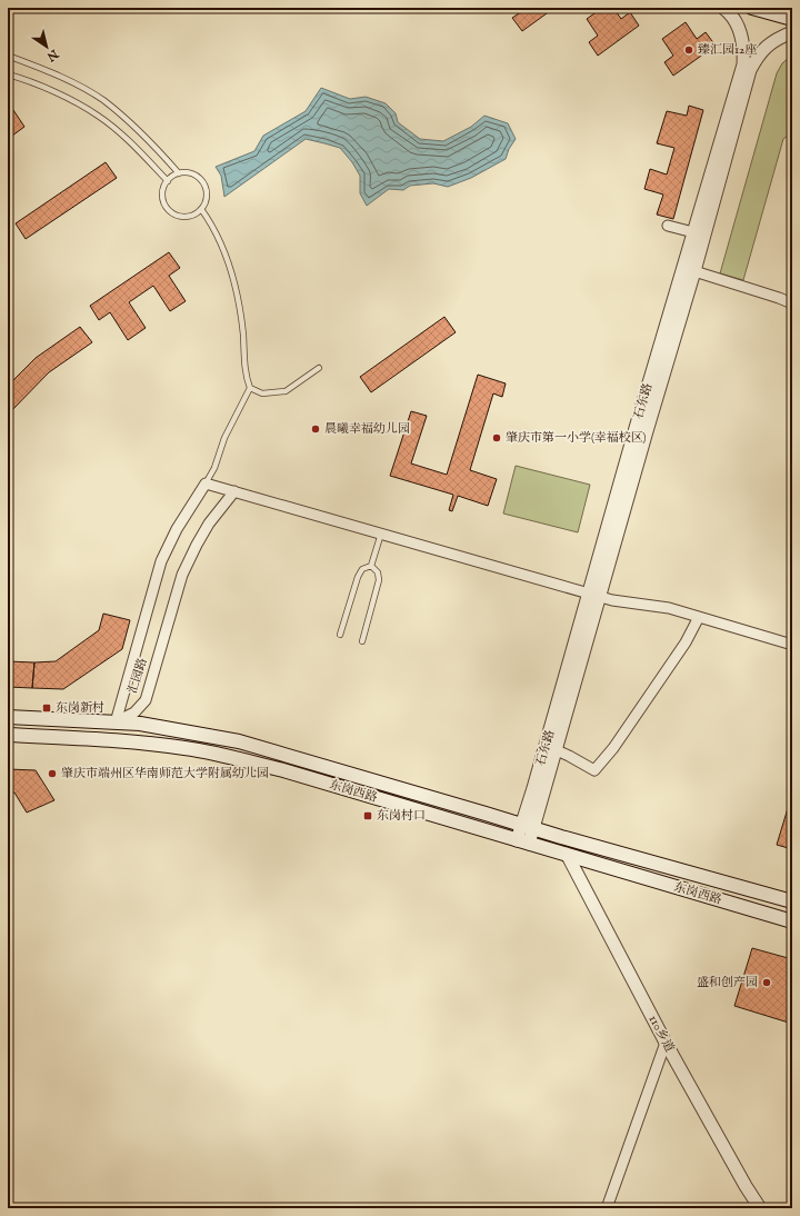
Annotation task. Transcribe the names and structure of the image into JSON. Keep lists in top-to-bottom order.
{
  "streets": {
    "main road": ["东岗西路"],
    "street": ["石东路", "汇园路", "110乡道"]
  },
  "crossings": [
    ["石东路", "东岗西路"],
    ["汇园路", "东岗西路"],
    ["东岗西路", "110乡道"]
  ],
  "places": {
    "other": [
      "臻汇园12座",
      "晨曦幸福幼儿园",
      "肇庆市第一小学(幸福校区)",
      "肇庆市端州区华南师范大学附属幼儿园",
      "盛和创产园"
    ],
    "transit": ["东岗新村", "东岗村口"]
  },
  "north": "bottom right"
}
